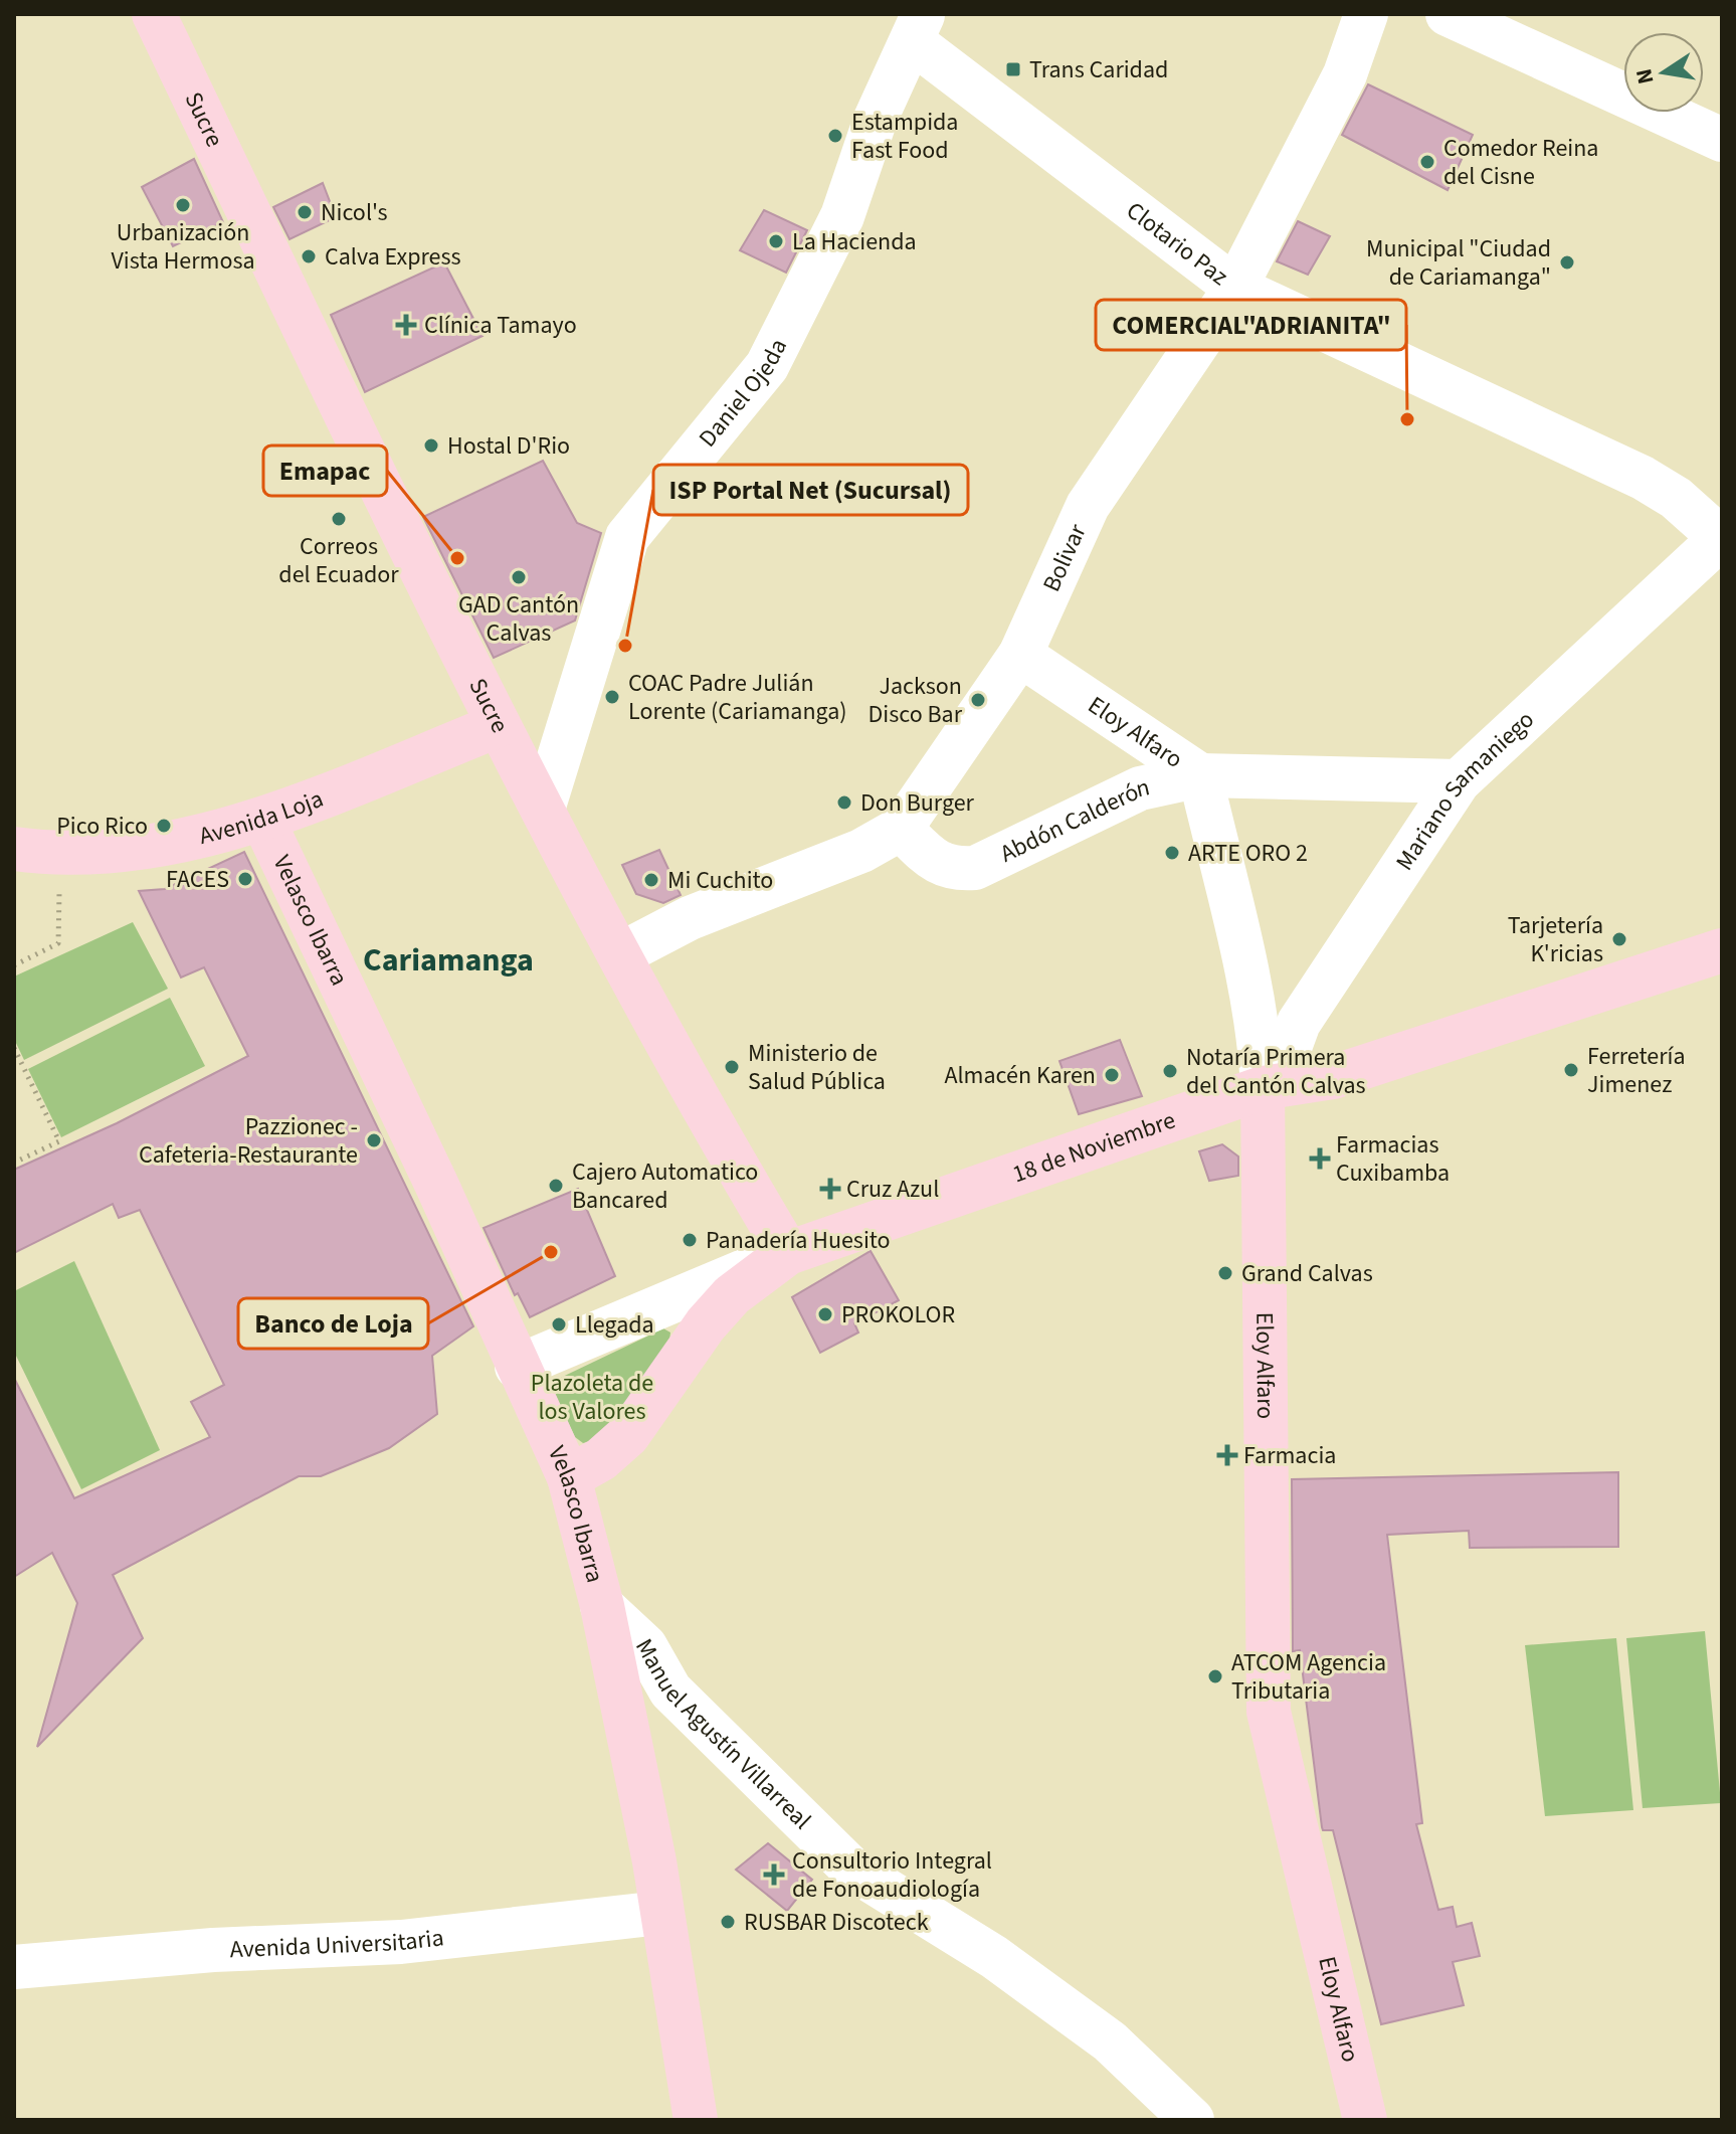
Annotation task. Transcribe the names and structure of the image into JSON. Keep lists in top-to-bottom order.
{
  "streets": {
    "main road": [
      "Sucre",
      "Eloy Alfaro",
      "Avenida Loja",
      "Velasco Ibarra",
      "18 de Noviembre"
    ],
    "street": [
      "Clotario Paz",
      "Daniel Ojeda",
      "Bolivar",
      "Mariano Samaniego",
      "Abdón Calderón",
      "Manuel Agustín Villarreal",
      "Avenida Universitaria"
    ]
  },
  "crossings": [
    ["Sucre", "Daniel Ojeda"],
    ["Sucre", "Bolivar"],
    ["Sucre", "Avenida Loja"],
    ["Sucre", "18 de Noviembre"],
    ["Clotario Paz", "Daniel Ojeda"],
    ["Clotario Paz", "Bolivar"],
    ["Clotario Paz", "Mariano Samaniego"],
    ["Bolivar", "Eloy Alfaro"],
    ["Bolivar", "Abdón Calderón"],
    ["Eloy Alfaro", "Mariano Samaniego"],
    ["Eloy Alfaro", "Abdón Calderón"],
    ["Eloy Alfaro", "18 de Noviembre"],
    ["Mariano Samaniego", "Abdón Calderón"],
    ["Mariano Samaniego", "18 de Noviembre"],
    ["Avenida Loja", "Velasco Ibarra"],
    ["Velasco Ibarra", "18 de Noviembre"],
    ["Velasco Ibarra", "Manuel Agustín Villarreal"],
    ["Velasco Ibarra", "Avenida Universitaria"]
  ],
  "districts": ["Cariamanga"],
  "parks": ["Plazoleta de los Valores"],
  "places": {
    "transit": ["Trans Caridad"],
    "other": [
      "Estampida Fast Food",
      "Comedor Reina del Cisne",
      "Urbanización Vista Hermosa",
      "Nicol's",
      "La Hacienda",
      "Calva Express",
      "Municipal \"Ciudad de Cariamanga\"",
      "COMERCIAL\"ADRIANITA\"",
      "Hostal D'Rio",
      "Correos del Ecuador",
      "Emapac",
      "GAD Cantón Calvas",
      "ISP Portal Net (Sucursal)",
      "COAC Padre Julián Lorente (Cariamanga)",
      "Jackson Disco Bar",
      "Don Burger",
      "Pico Rico",
      "ARTE ORO 2",
      "FACES",
      "Mi Cuchito",
      "Tarjetería K'ricias",
      "Ministerio de Salud Pública",
      "Ferretería Jimenez",
      "Notaría Primera del Cantón Calvas",
      "Almacén Karen",
      "Pazzionec - Cafeteria-Restaurante",
      "Cajero Automatico Bancared",
      "Panadería Huesito",
      "Banco de Loja",
      "Grand Calvas",
      "PROKOLOR",
      "Llegada",
      "ATCOM Agencia Tributaria",
      "RUSBAR Discoteck"
    ],
    "health": [
      "Clínica Tamayo",
      "Farmacias Cuxibamba",
      "Cruz Azul",
      "Farmacia",
      "Consultorio Integral de Fonoaudiología"
    ]
  },
  "north": "left"
}
